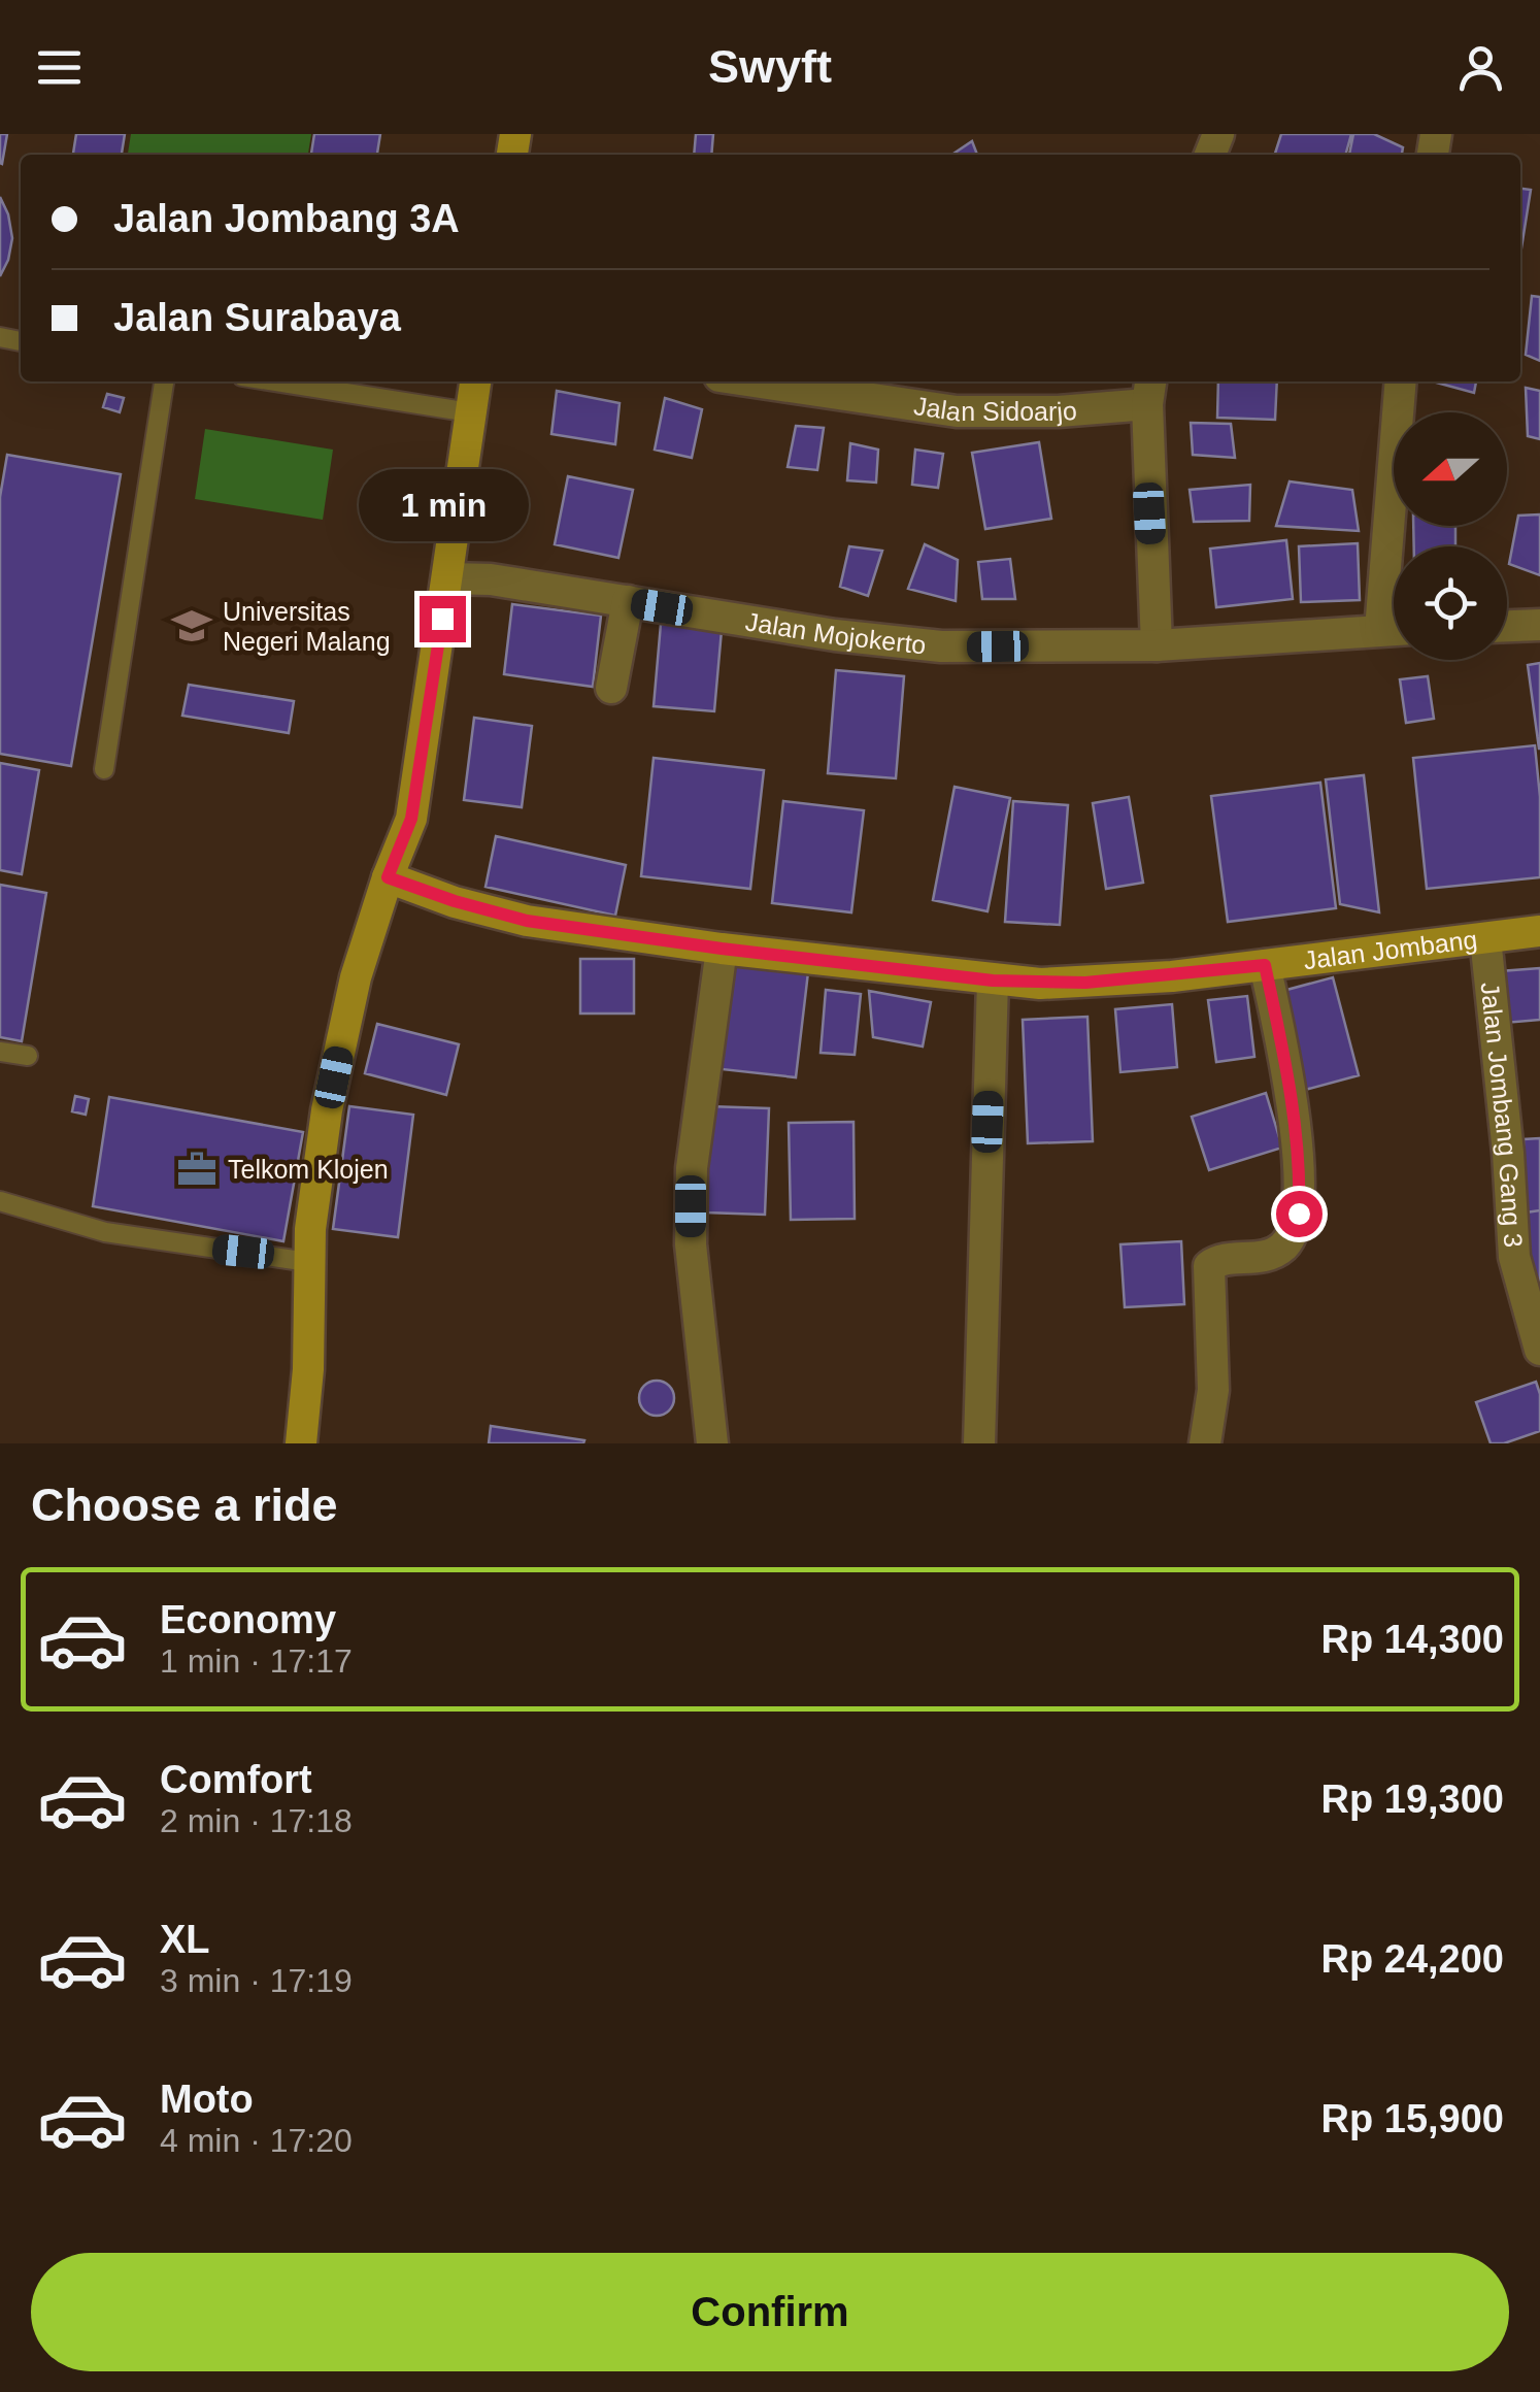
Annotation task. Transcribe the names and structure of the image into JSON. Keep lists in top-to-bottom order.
{
  "streets": {
    "main road": ["Jalan Jombang"],
    "street": ["Jalan Sidoarjo", "Jalan Mojokerto", "Jalan Jombang Gang 3"]
  },
  "crossings": [
    ["Jalan Jombang", "Jalan Jombang Gang 3"]
  ],
  "places": {
    "school or university": ["Universitas Negeri Malang"],
    "office": ["Telkom Klojen"]
  },
  "north": "left",
  "page": {
    "header": "Swyft",
    "banner": ["Jalan Jombang 3A", "Jalan Surabaya"],
    "bubble": "1 min",
    "heading": "Choose a ride",
    "list": [
      {
        "name": "Economy",
        "note": "1 min · 17:17",
        "value": "Rp 14,300"
      },
      {
        "name": "Comfort",
        "note": "2 min · 17:18",
        "value": "Rp 19,300"
      },
      {
        "name": "XL",
        "note": "3 min · 17:19",
        "value": "Rp 24,200"
      },
      {
        "name": "Moto",
        "note": "4 min · 17:20",
        "value": "Rp 15,900"
      }
    ],
    "buttons": "Confirm"
  }
}
